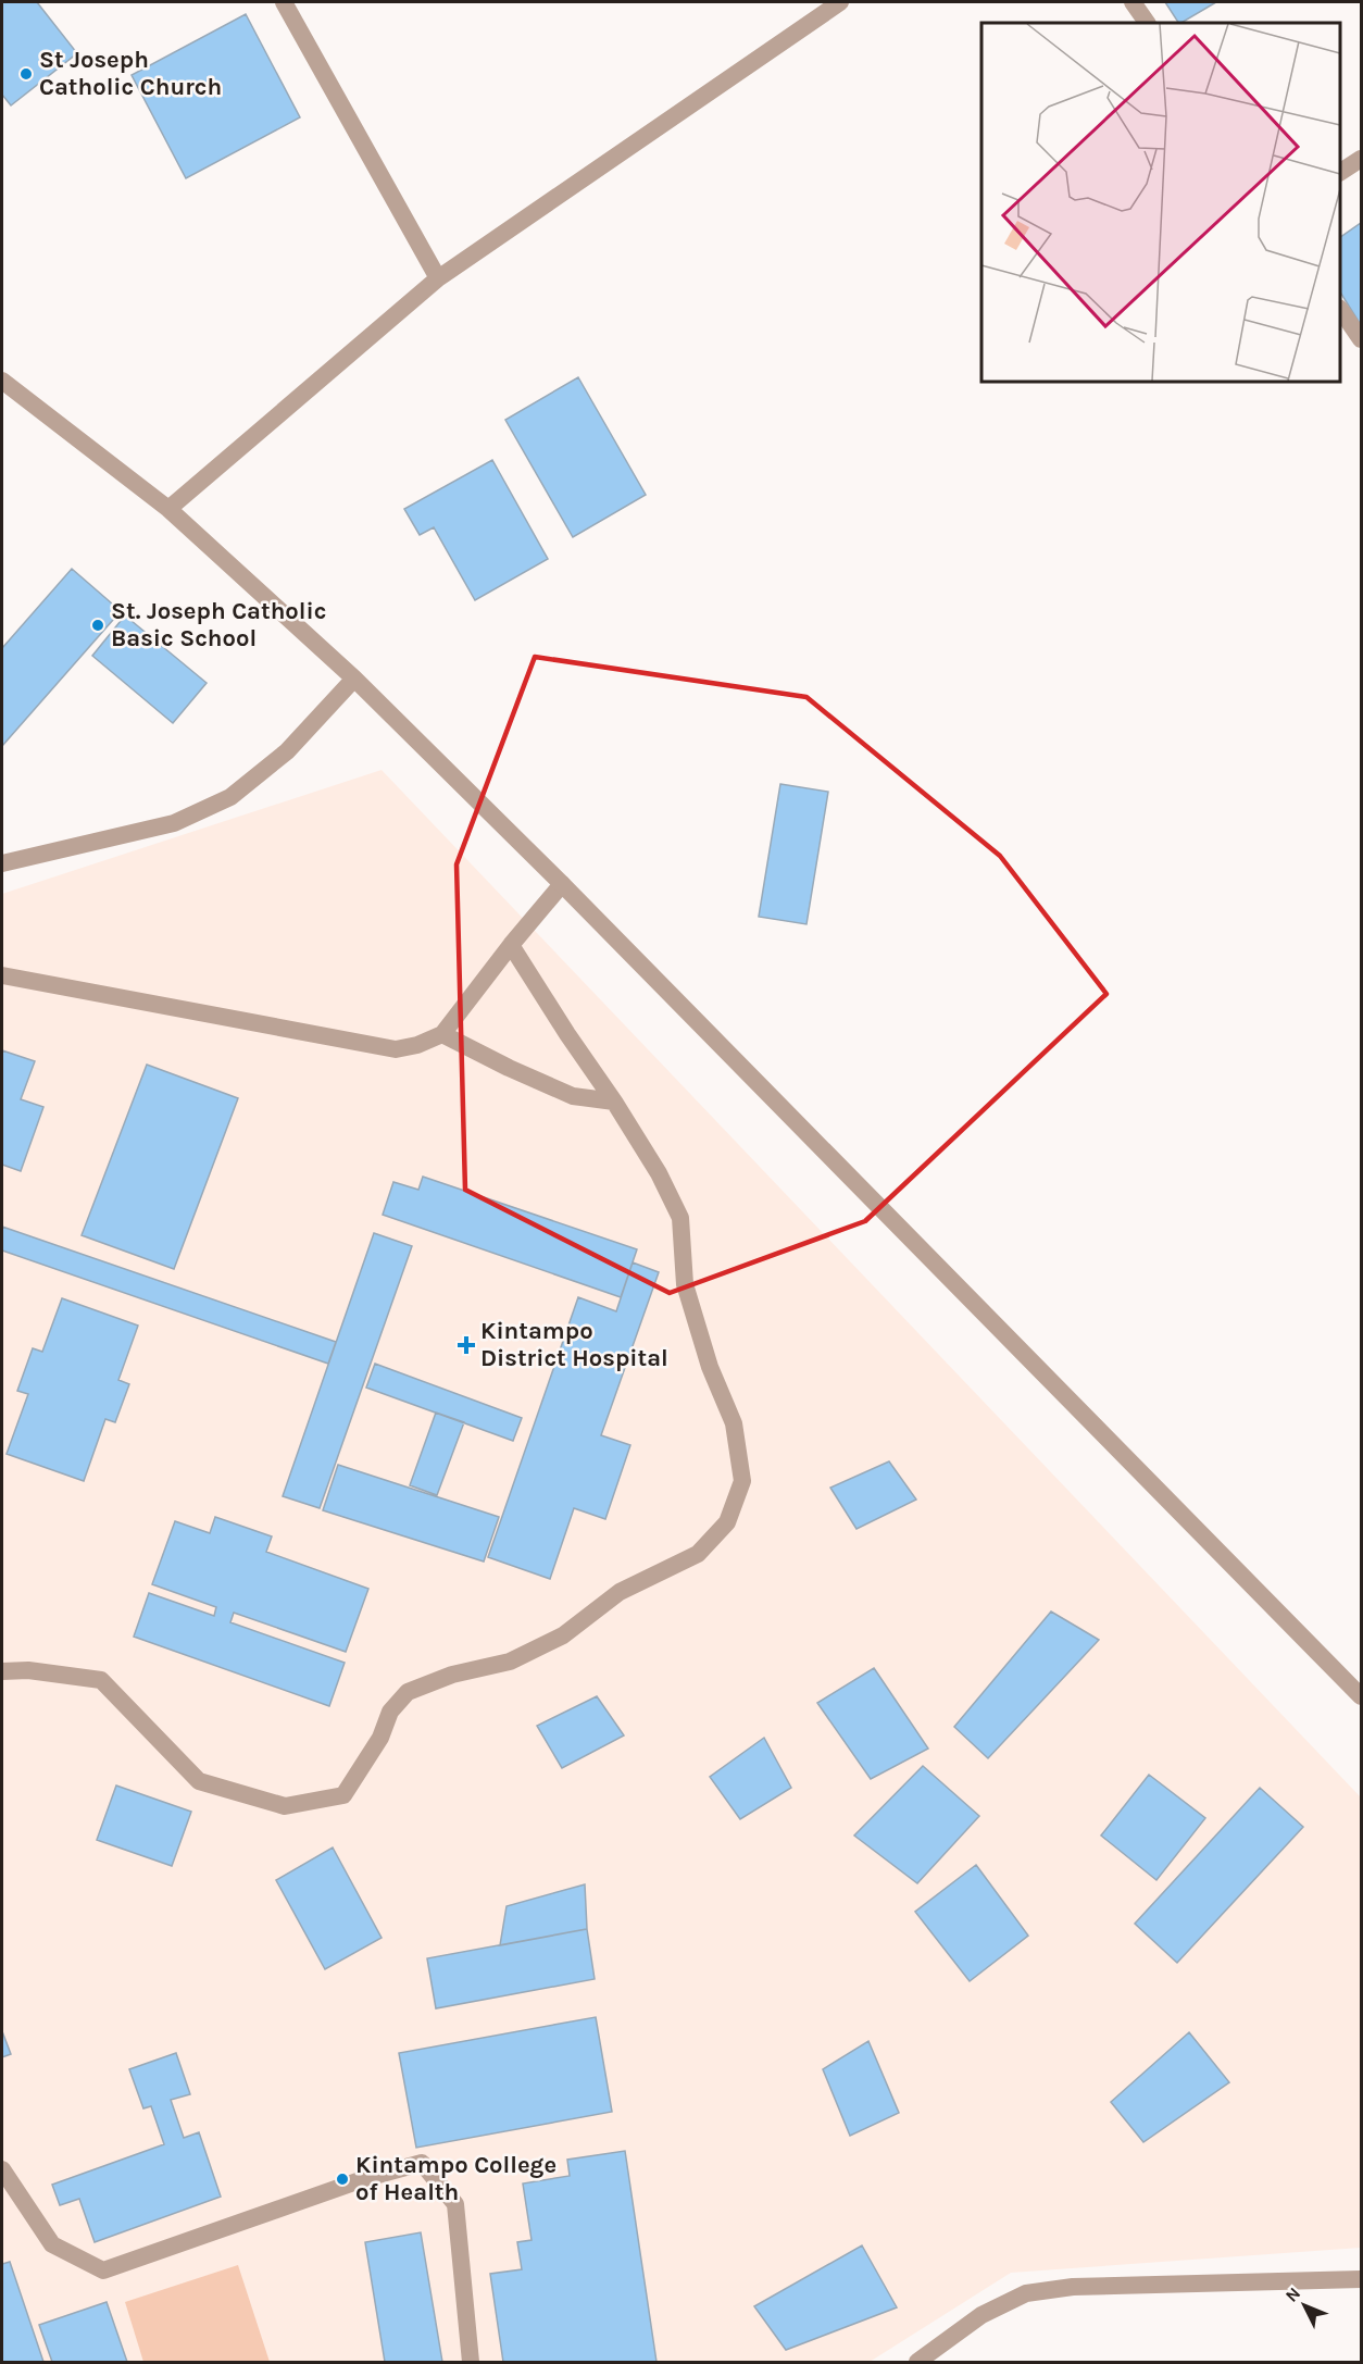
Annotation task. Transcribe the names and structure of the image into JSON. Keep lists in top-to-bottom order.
{
  "places": {
    "other": ["St Joseph Catholic Church", "St. Joseph Catholic Basic School", "Kintampo College of Health"],
    "health": ["Kintampo District Hospital"]
  },
  "north": "top left"
}
